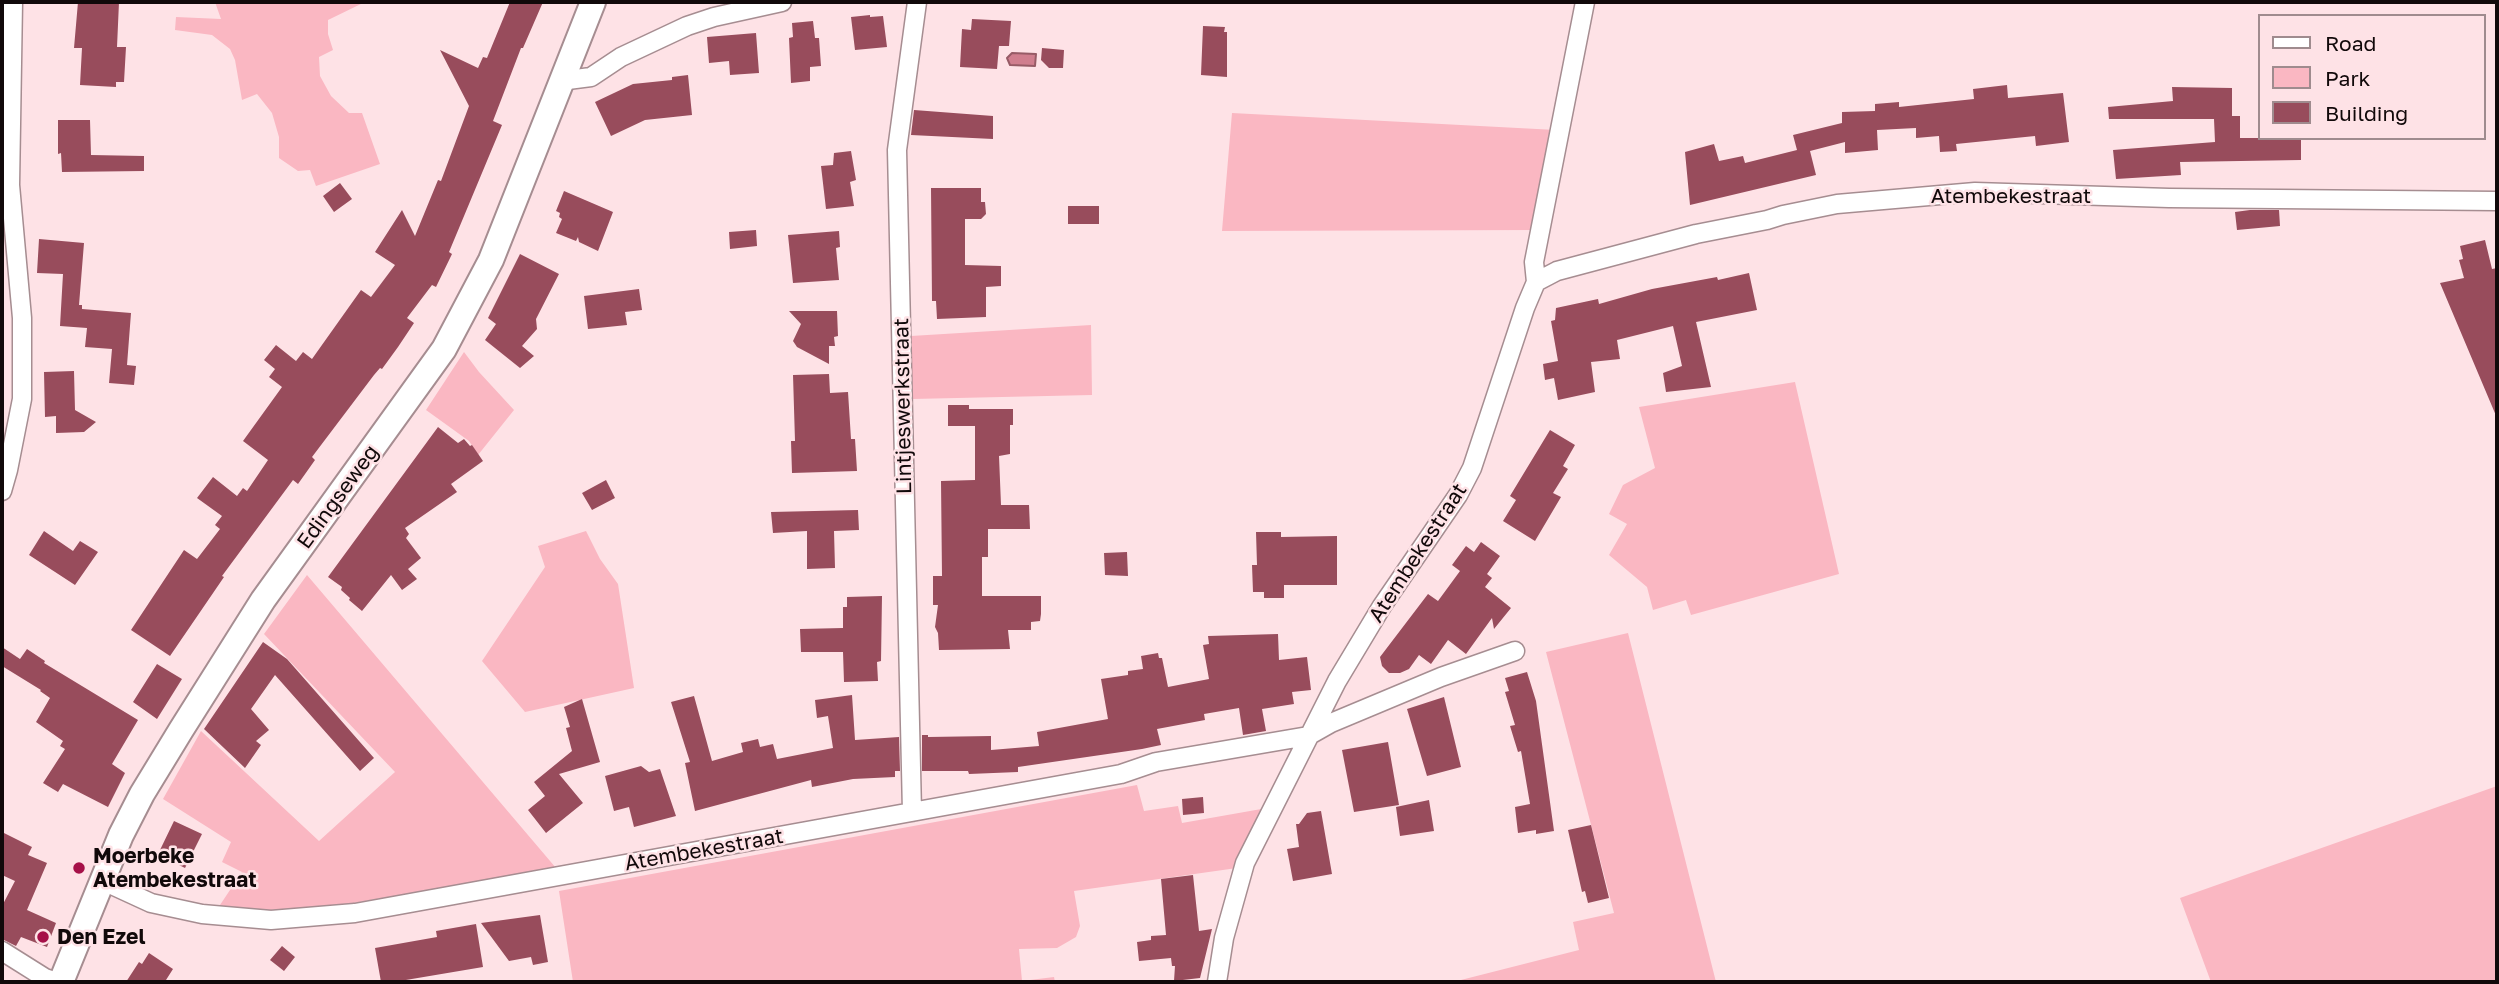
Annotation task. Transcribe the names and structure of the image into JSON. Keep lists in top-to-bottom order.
{
  "streets": {
    "main road": ["Edingseweg"],
    "street": ["Atembekestraat", "Lintjeswerkstraat"]
  },
  "crossings": [
    ["Atembekestraat", "Lintjeswerkstraat"],
    ["Atembekestraat", "Edingseweg"]
  ],
  "places": ["Moerbeke Atembekestraat", "Den Ezel"],
  "legend": ["Road", "Park", "Building"]
}
